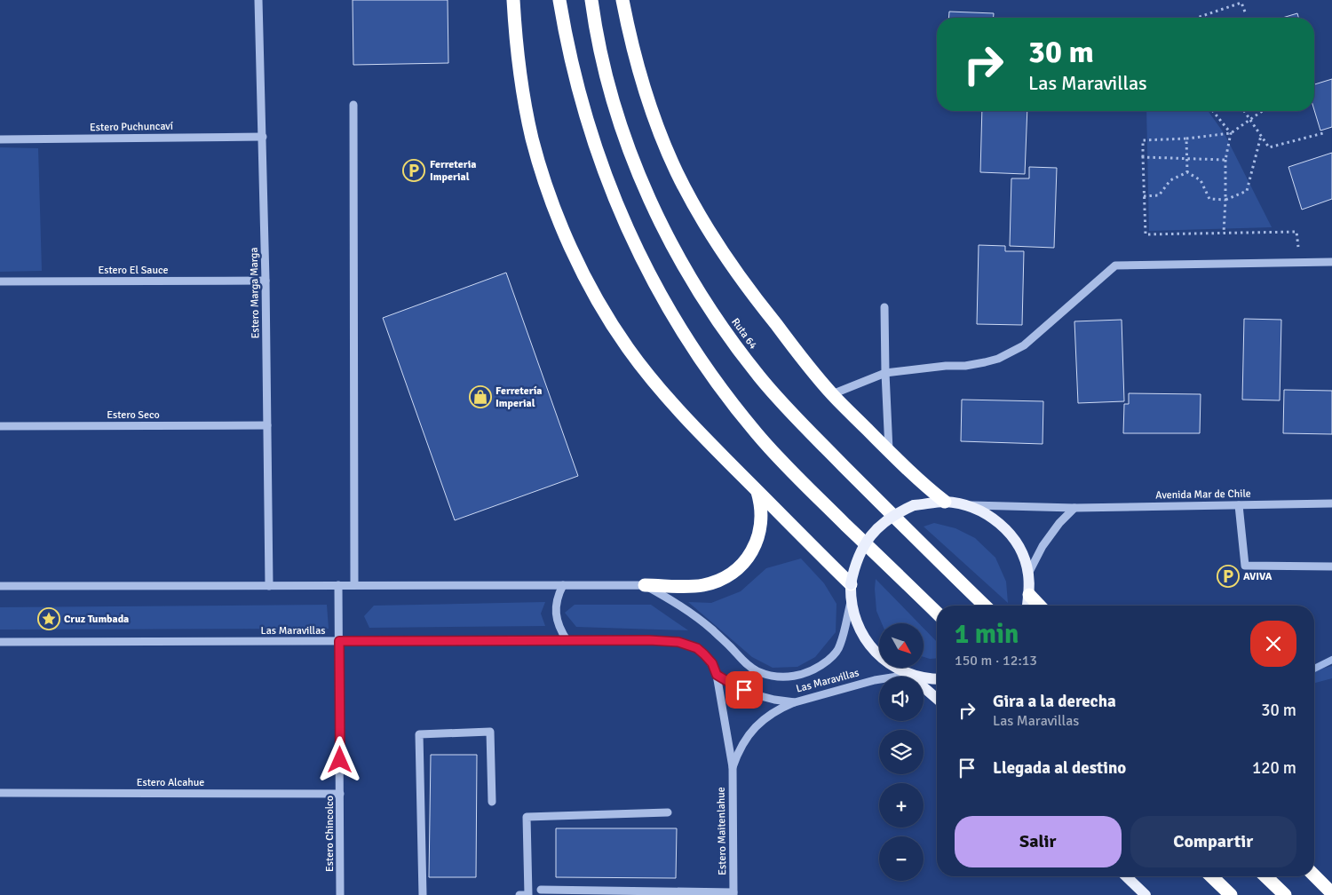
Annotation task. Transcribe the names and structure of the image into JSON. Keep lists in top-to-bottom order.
{
  "streets": {
    "highway": ["Ruta 64"],
    "street": [
      "Estero Puchuncaví",
      "Estero El Sauce",
      "Estero Marga Marga",
      "Estero Seco",
      "Avenida Mar de Chile",
      "Las Maravillas",
      "Estero Alcahue",
      "Estero Maitenlahue",
      "Estero Chincolco"
    ]
  },
  "crossings": [
    ["Estero Puchuncaví", "Estero Marga Marga"],
    ["Estero El Sauce", "Estero Marga Marga"],
    ["Estero Marga Marga", "Estero Seco"],
    ["Estero Marga Marga", "Las Maravillas"],
    ["Las Maravillas", "Estero Maitenlahue"],
    ["Las Maravillas", "Estero Chincolco"],
    ["Estero Alcahue", "Estero Chincolco"]
  ],
  "places": {
    "parking": ["Ferreteria Imperial", "AVIVA"],
    "shop": ["Ferretería Imperial"],
    "place": ["Cruz Tumbada"]
  },
  "north": "bottom right",
  "page": {
    "turn": ["30 m", "Las Maravillas"],
    "heading": ["1 min", "150 m · 12:13"],
    "map_buttons": ["+", "−"],
    "list": [
      {
        "name": "Gira a la derecha",
        "note": "Las Maravillas",
        "value": "30 m"
      },
      {
        "name": "Llegada al destino",
        "value": "120 m"
      }
    ],
    "buttons": ["Salir", "Compartir"]
  }
}
